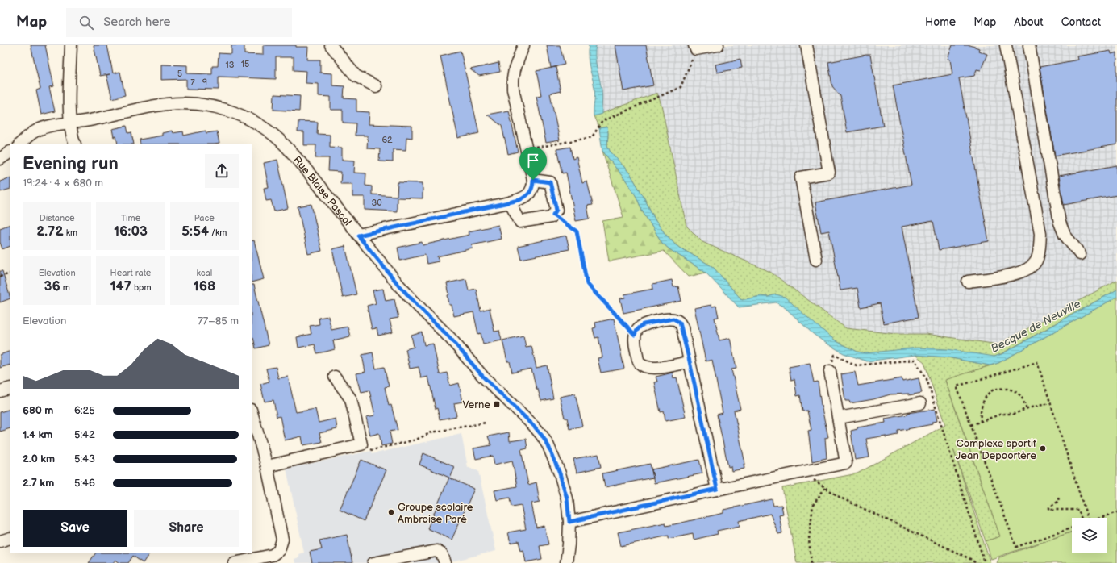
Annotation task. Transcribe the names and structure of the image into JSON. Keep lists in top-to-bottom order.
{
  "streets": {
    "street": ["Rue Blaise Pascal"]
  },
  "water": ["Becque de Neuville"],
  "places": {
    "transit": ["Verne"],
    "other": ["Complexe sportif Jean Depoortère", "Groupe scolaire Ambroise Paré"]
  },
  "house_numbers": [
    "15",
    "13",
    "5",
    "7",
    "9",
    "62",
    "30"
  ],
  "page": {
    "header": "Map",
    "search": "Search here",
    "nav": [
      "Home",
      "Map",
      "About",
      "Contact"
    ],
    "heading": ["Evening run", "19:24 · 4 × 680 m"],
    "stats": [
      ["Distance", "2.72 km"],
      ["Time", "16:03"],
      ["Pace", "5:54 /km"],
      ["Elevation", "36 m"],
      ["Heart rate", "147 bpm"],
      ["kcal", "168"]
    ],
    "chart": ["Elevation", "77–85 m"],
    "list": [
      {
        "name": "680 m",
        "note": "6:25"
      },
      {
        "name": "1.4 km",
        "note": "5:42"
      },
      {
        "name": "2.0 km",
        "note": "5:43"
      },
      {
        "name": "2.7 km",
        "note": "5:46"
      }
    ],
    "buttons": ["Save", "Share"]
  }
}
